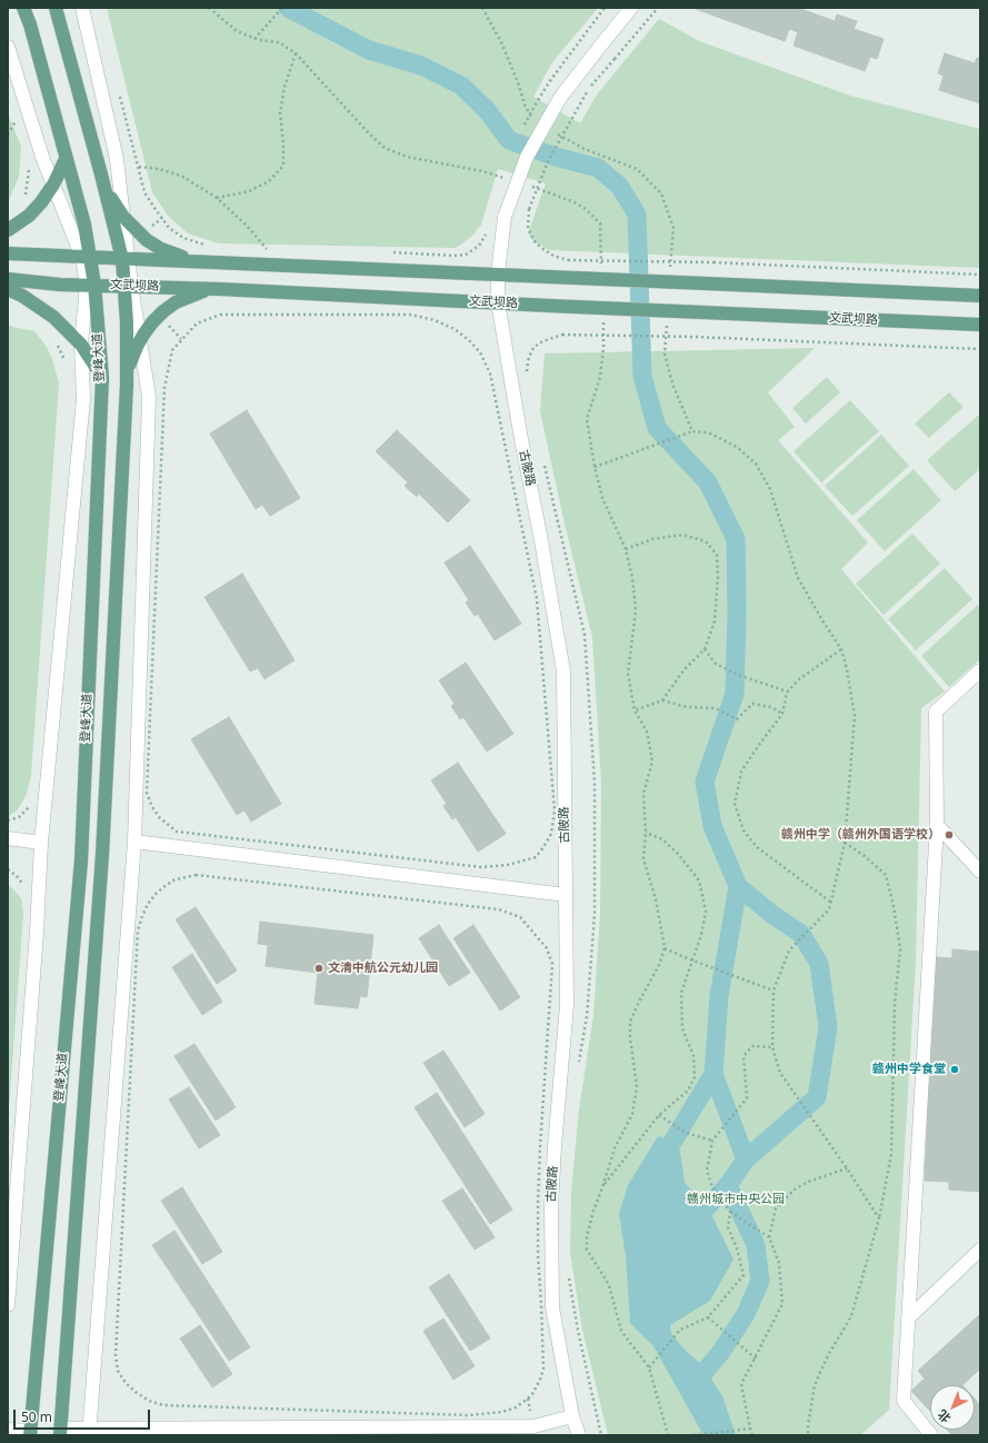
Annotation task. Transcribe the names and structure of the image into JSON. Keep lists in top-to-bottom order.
{
  "streets": {
    "main road": ["文武坝路", "登峰大道"],
    "street": ["古陂路"]
  },
  "crossings": [
    ["文武坝路", "登峰大道"],
    ["文武坝路", "古陂路"]
  ],
  "parks": ["赣州城市中央公园"],
  "places": ["赣州中学（赣州外国语学校）", "文清中航公元幼儿园", "赣州中学食堂"],
  "scale_bar": "50 m",
  "north": "bottom left"
}
